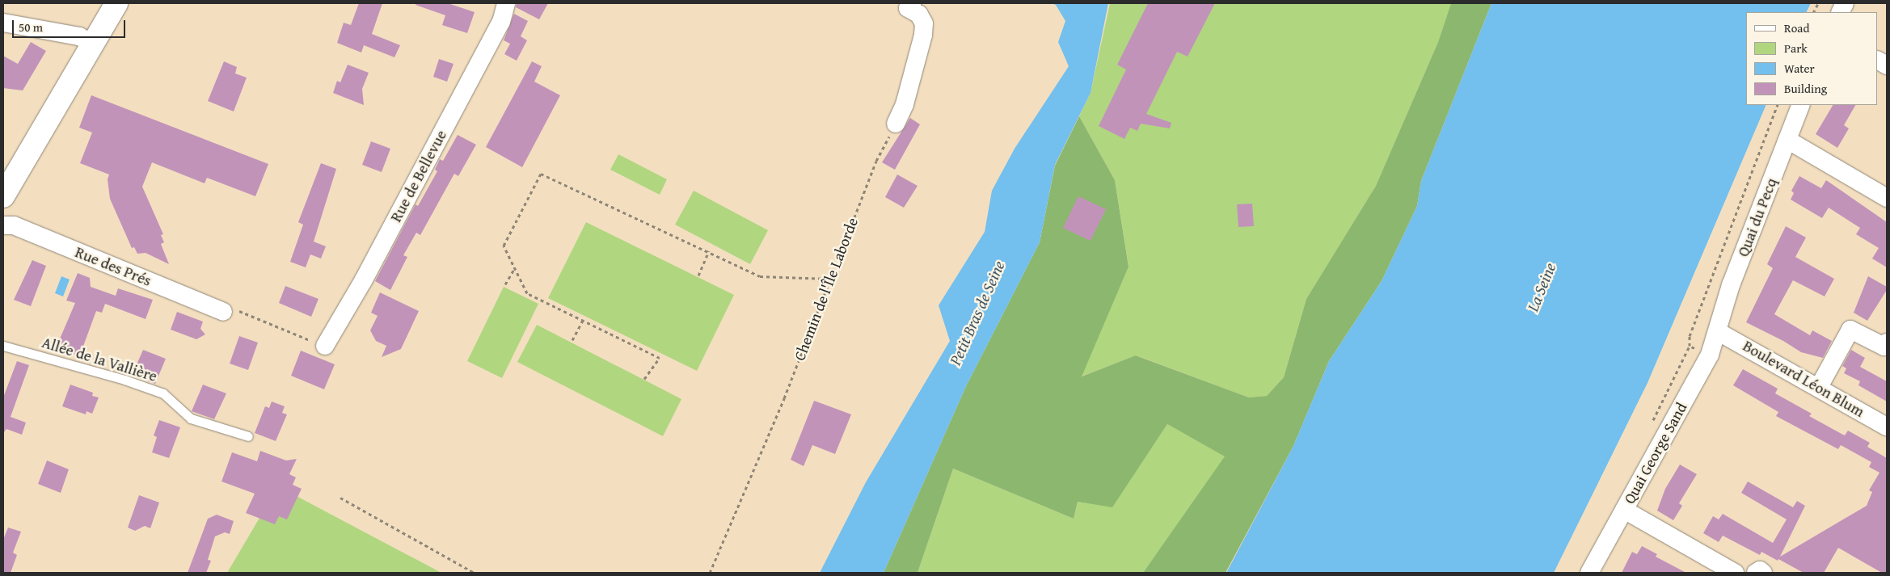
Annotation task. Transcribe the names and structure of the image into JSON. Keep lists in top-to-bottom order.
{
  "streets": {
    "street": [
      "Rue de Bellevue",
      "Quai du Pecq",
      "Rue des Prés",
      "Boulevard Léon Blum",
      "Quai George Sand"
    ],
    "lane": ["Allée de la Vallière"],
    "path": ["Chemin de l'Île Laborde"]
  },
  "crossings": [
    ["Quai du Pecq", "Boulevard Léon Blum"],
    ["Quai du Pecq", "Quai George Sand"],
    ["Boulevard Léon Blum", "Quai George Sand"]
  ],
  "water": ["La Seine", "Petit Bras de Seine"],
  "legend": [
    "Road",
    "Park",
    "Water",
    "Building"
  ],
  "scale_bar": "50 m"
}
